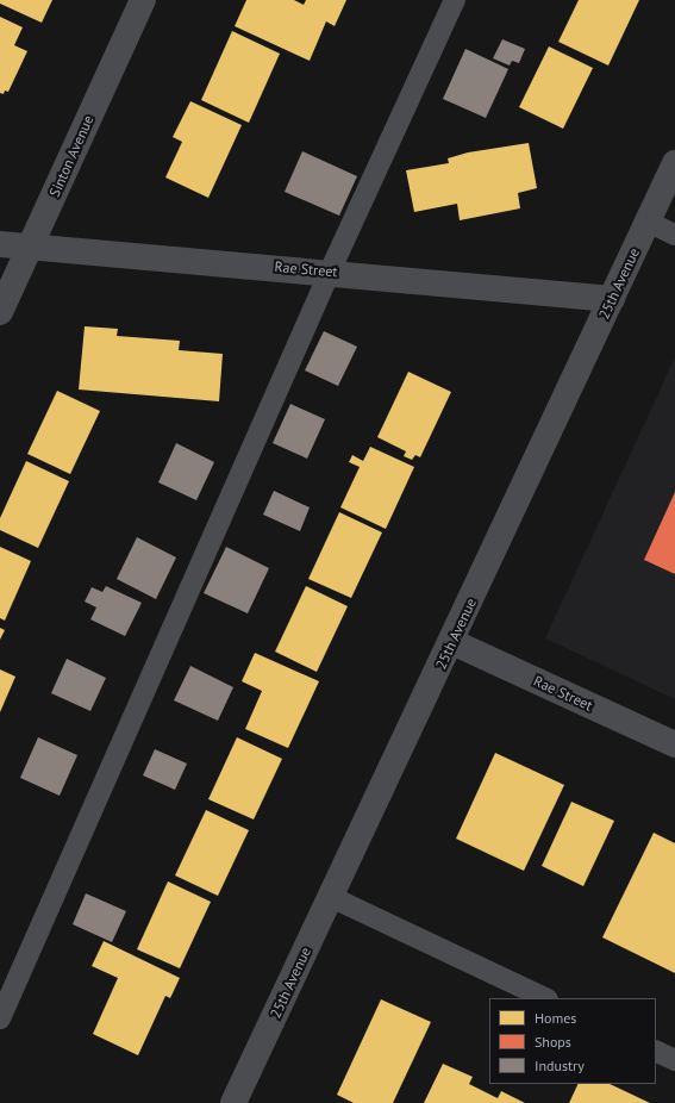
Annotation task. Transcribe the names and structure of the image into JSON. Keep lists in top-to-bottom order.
{
  "streets": {
    "street": ["Sinton Avenue", "Rae Street", "25th Avenue"]
  },
  "crossings": [
    ["Sinton Avenue", "Rae Street"],
    ["Rae Street", "25th Avenue"]
  ],
  "legend": ["Homes", "Shops", "Industry"]
}
